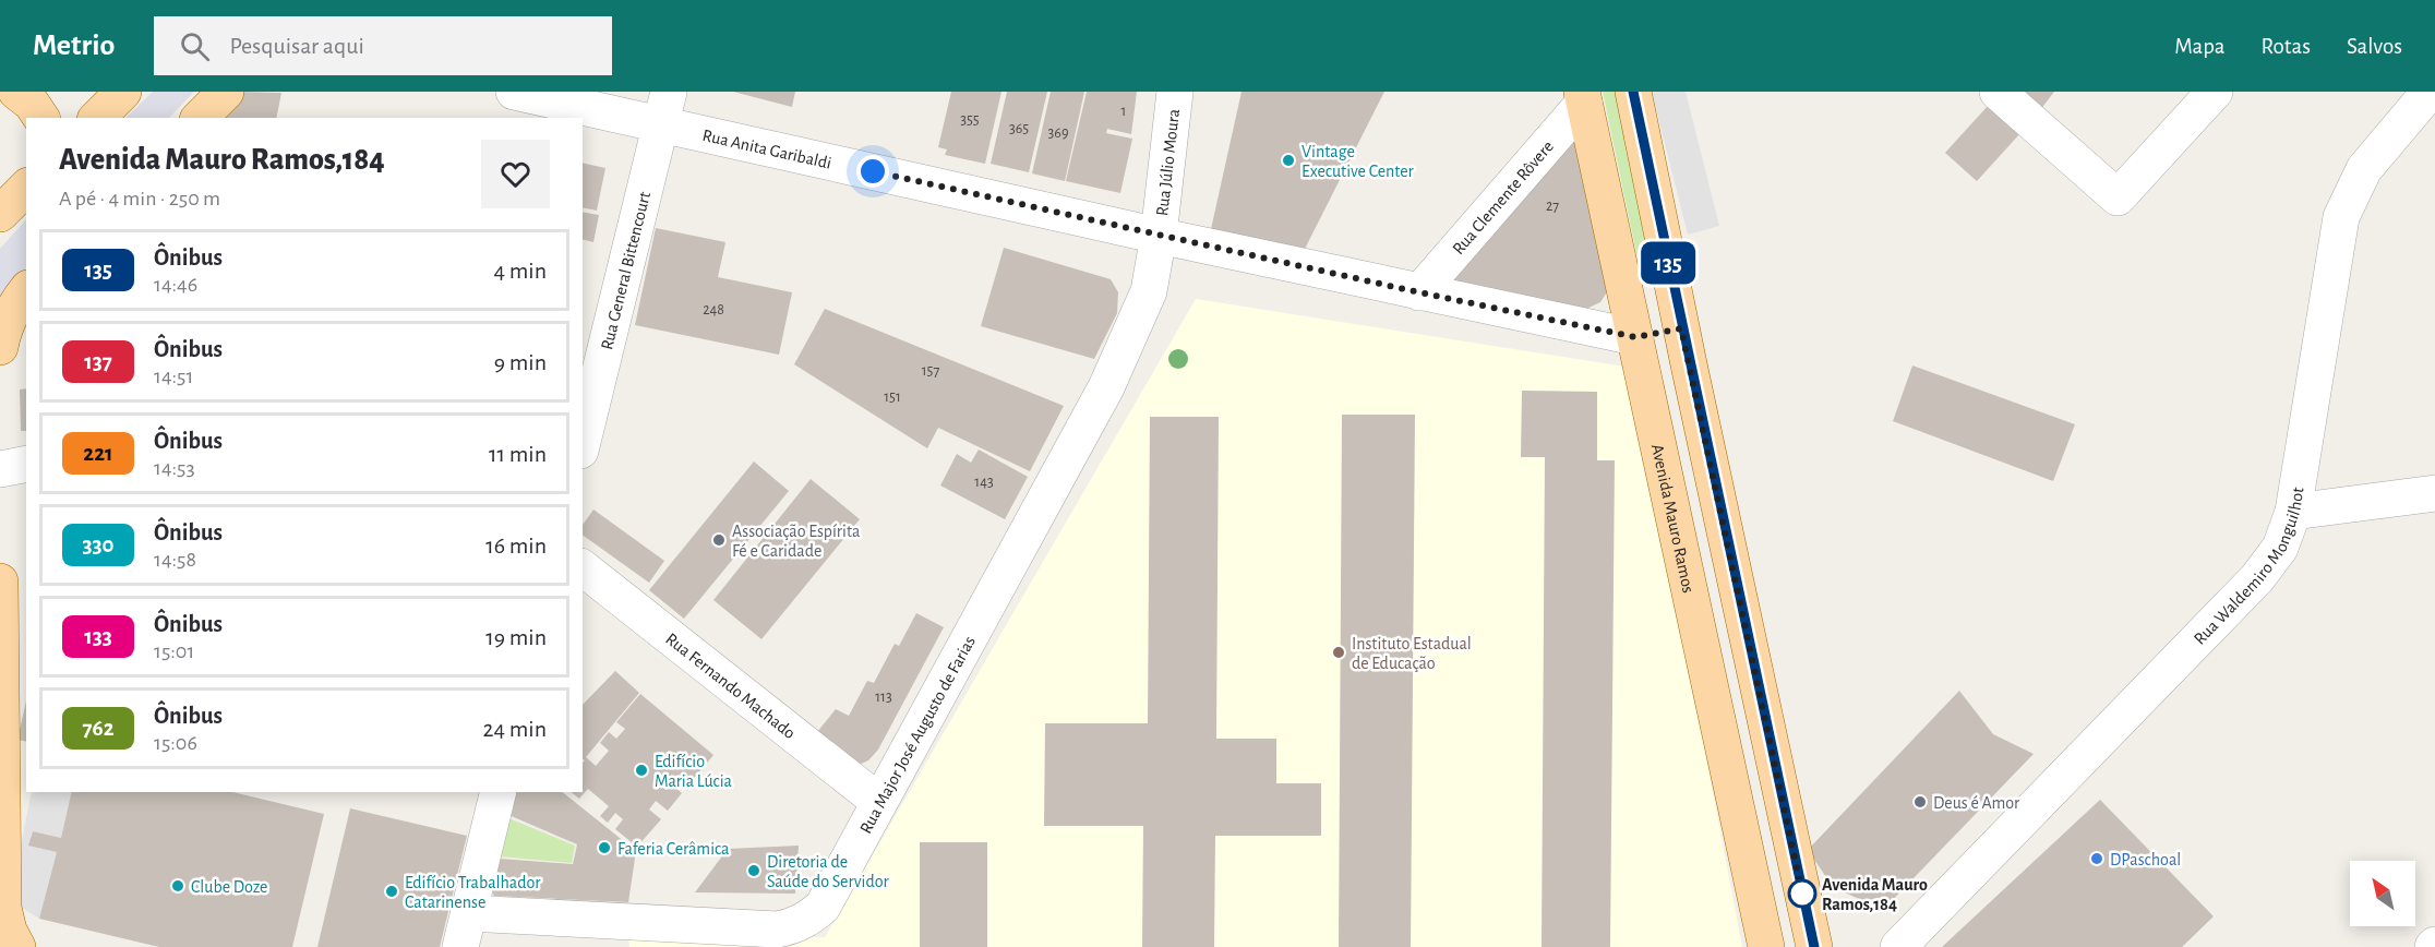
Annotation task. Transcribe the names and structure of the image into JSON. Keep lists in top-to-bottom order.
{
  "streets": {
    "main road": ["Avenida Mauro Ramos"],
    "street": [
      "Rua Anita Garibaldi",
      "Rua Júlio Moura",
      "Rua Clemente Rôvere",
      "Rua General Bittencourt",
      "Rua Waldemiro Monguilhot",
      "Rua Fernando Machado",
      "Rua Major José Augusto de Farias"
    ]
  },
  "crossings": [
    ["Rua Anita Garibaldi", "Rua Júlio Moura"],
    ["Rua Anita Garibaldi", "Rua Clemente Rôvere"],
    ["Rua Anita Garibaldi", "Rua General Bittencourt"],
    ["Rua Anita Garibaldi", "Avenida Mauro Ramos"],
    ["Rua Anita Garibaldi", "Rua Major José Augusto de Farias"],
    ["Rua Júlio Moura", "Rua Major José Augusto de Farias"],
    ["Rua Clemente Rôvere", "Avenida Mauro Ramos"],
    ["Rua Fernando Machado", "Rua Major José Augusto de Farias"]
  ],
  "places": [
    "Vintage Executive Center",
    "Associação Espírita Fé e Caridade",
    "Instituto Estadual de Educação",
    "Edifício Maria Lúcia",
    "Deus é Amor",
    "Faferia Cerâmica",
    "DPaschoal",
    "Diretoria de Saúde do Servidor",
    "Clube Doze",
    "Edifício Trabalhador Catarinense",
    "Avenida Mauro Ramos,184"
  ],
  "lines": ["bus line 135"],
  "house_numbers": [
    "1",
    "355",
    "365",
    "369",
    "27",
    "248",
    "157",
    "151",
    "143",
    "113"
  ],
  "north": "top left",
  "page": {
    "header": "Metrio",
    "search": "Pesquisar aqui",
    "nav": ["Mapa", "Rotas", "Salvos"],
    "on_map": "135",
    "heading": ["Avenida Mauro Ramos,184", "A pé · 4 min · 250 m"],
    "list": [
      {
        "mark": "135",
        "name": "Ônibus",
        "note": "14:46",
        "value": "4 min"
      },
      {
        "mark": "137",
        "name": "Ônibus",
        "note": "14:51",
        "value": "9 min"
      },
      {
        "mark": "221",
        "name": "Ônibus",
        "note": "14:53",
        "value": "11 min"
      },
      {
        "mark": "330",
        "name": "Ônibus",
        "note": "14:58",
        "value": "16 min"
      },
      {
        "mark": "133",
        "name": "Ônibus",
        "note": "15:01",
        "value": "19 min"
      },
      {
        "mark": "762",
        "name": "Ônibus",
        "note": "15:06",
        "value": "24 min"
      }
    ]
  }
}
